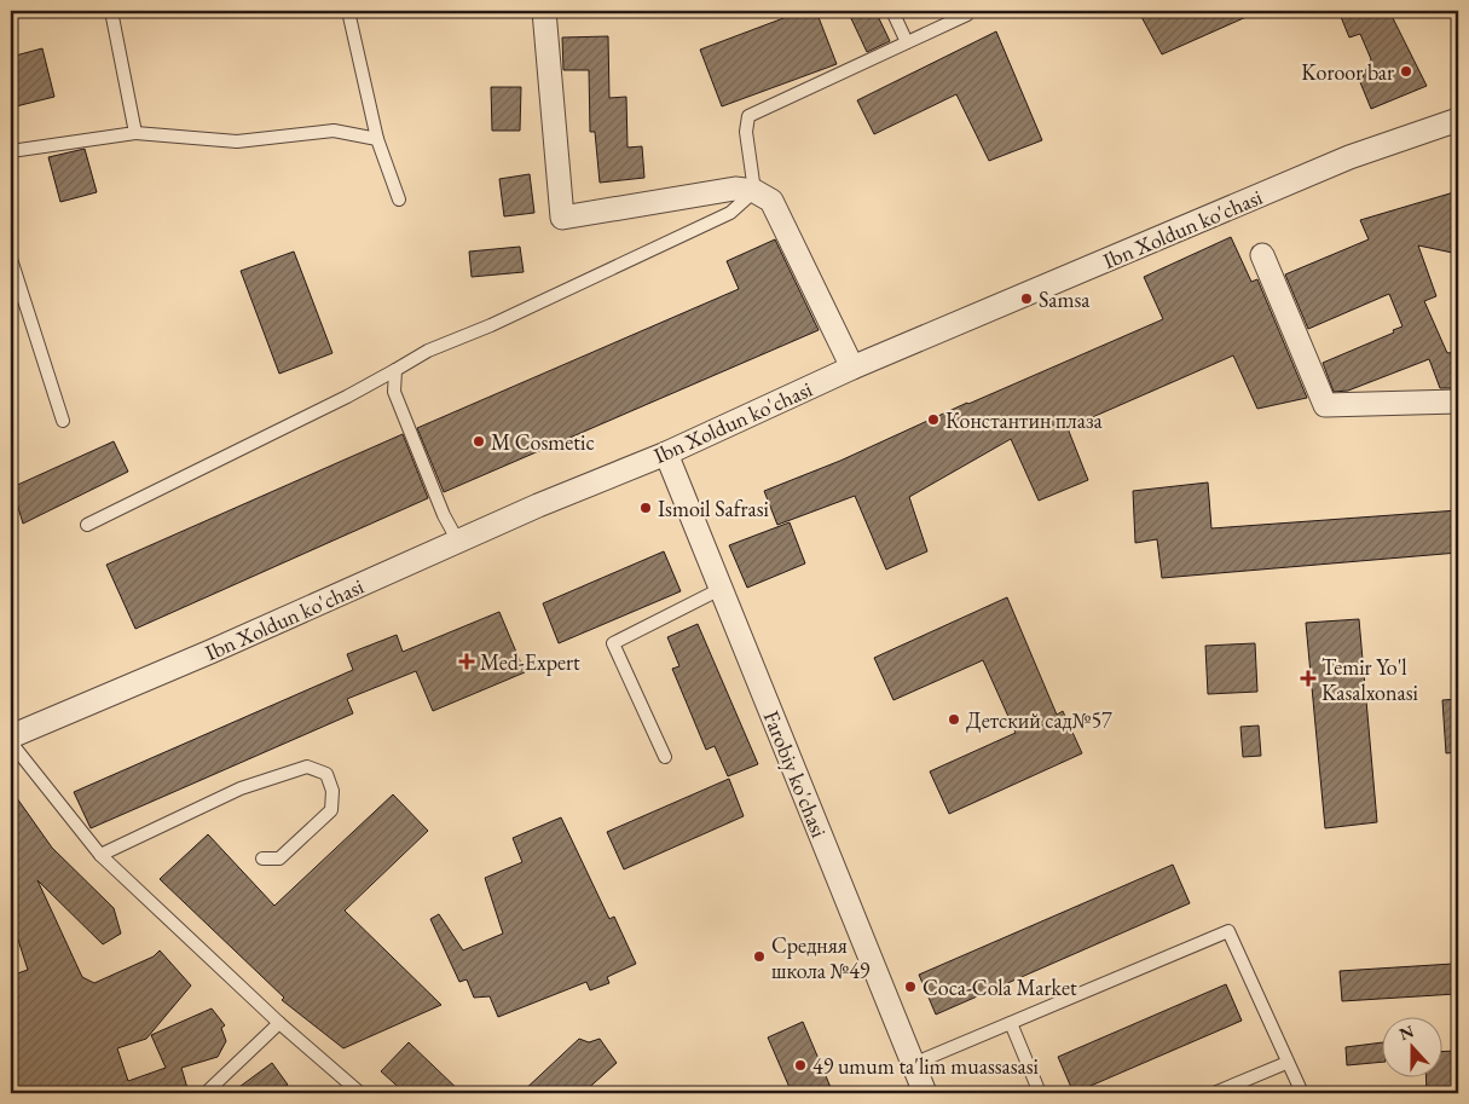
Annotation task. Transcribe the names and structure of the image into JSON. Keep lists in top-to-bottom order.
{
  "streets": {
    "street": ["Ibn Xoldun ko'chasi", "Farobiy ko'chasi"]
  },
  "crossings": [
    ["Ibn Xoldun ko'chasi", "Farobiy ko'chasi"]
  ],
  "places": {
    "other": [
      "Koroor bar",
      "Samsa",
      "Константин плаза",
      "M Cosmetic",
      "Ismoil Safrasi",
      "Детский сад№57",
      "Средняя школа №49",
      "Coca-Cola Market",
      "49 umum ta'lim muassasasi"
    ],
    "health": ["Med-Expert", "Temir Yo'l Kasalxonasi"]
  },
  "north": "top"
}
